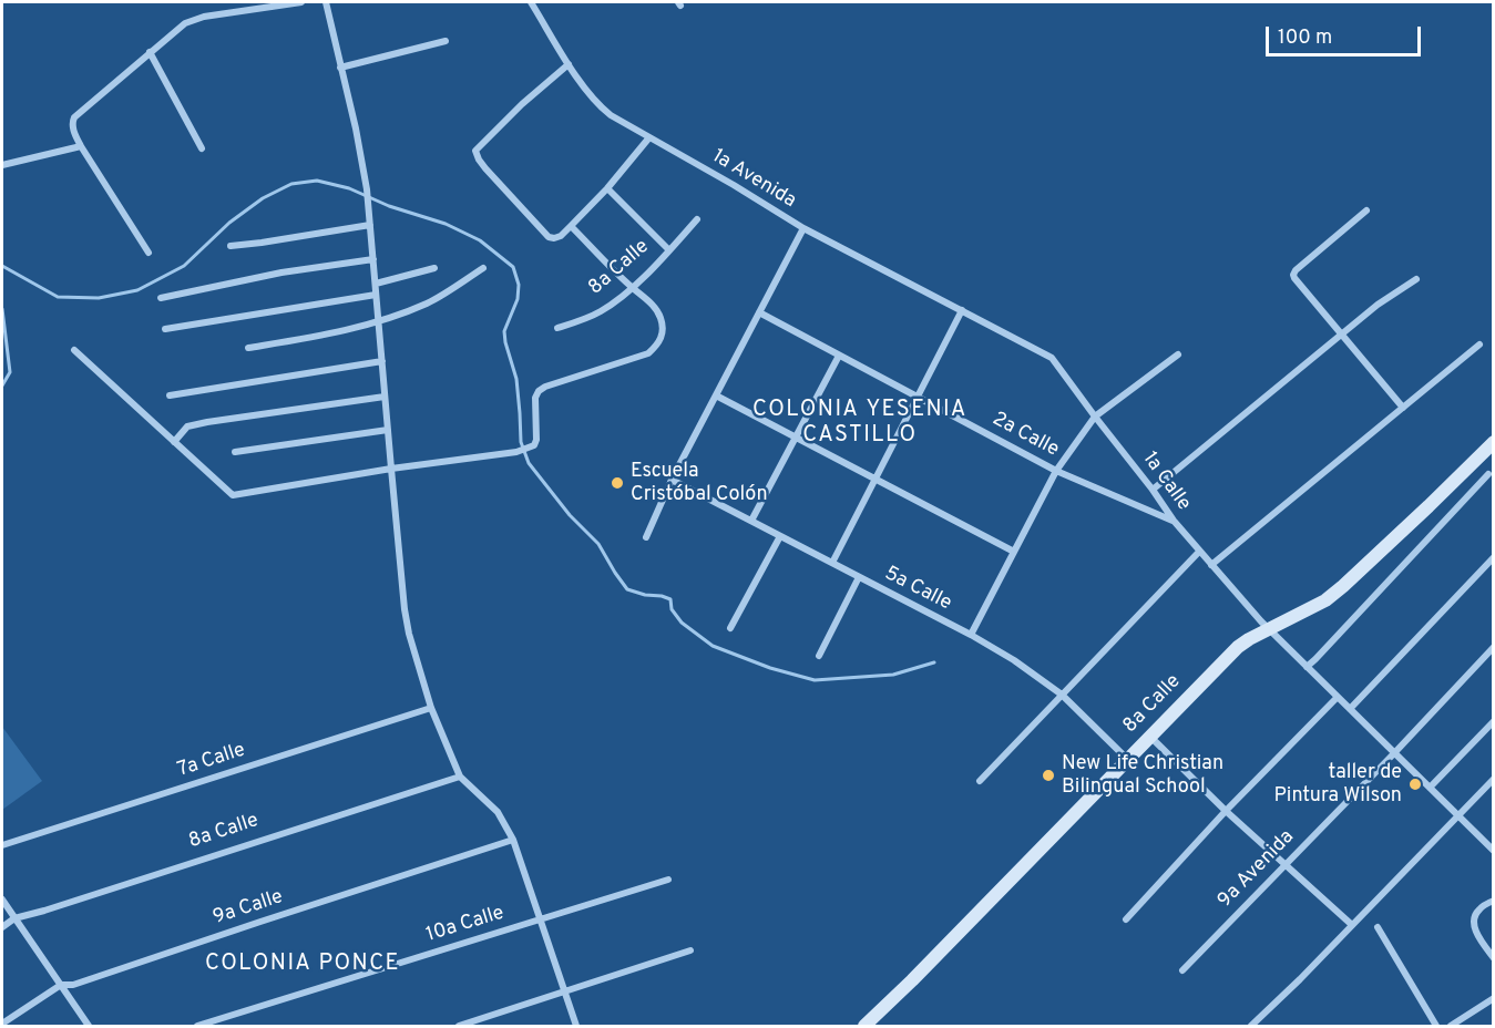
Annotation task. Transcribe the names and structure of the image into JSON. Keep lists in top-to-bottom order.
{
  "streets": {
    "street": [
      "1a Avenida",
      "8a Calle",
      "2a Calle",
      "1a Calle",
      "5a Calle",
      "7a Calle",
      "9a Avenida",
      "9a Calle",
      "10a Calle"
    ]
  },
  "crossings": [
    ["1a Avenida", "2a Calle"],
    ["1a Avenida", "1a Calle"],
    ["1a Avenida", "5a Calle"],
    ["8a Calle", "1a Calle"],
    ["8a Calle", "5a Calle"],
    ["2a Calle", "1a Calle"],
    ["1a Calle", "9a Avenida"]
  ],
  "districts": ["COLONIA YESENIA CASTILLO", "COLONIA PONCE"],
  "places": ["Escuela Cristóbal Colón", "New Life Christian Bilingual School", "taller de Pintura Wilson"],
  "scale_bar": "100 m"
}
